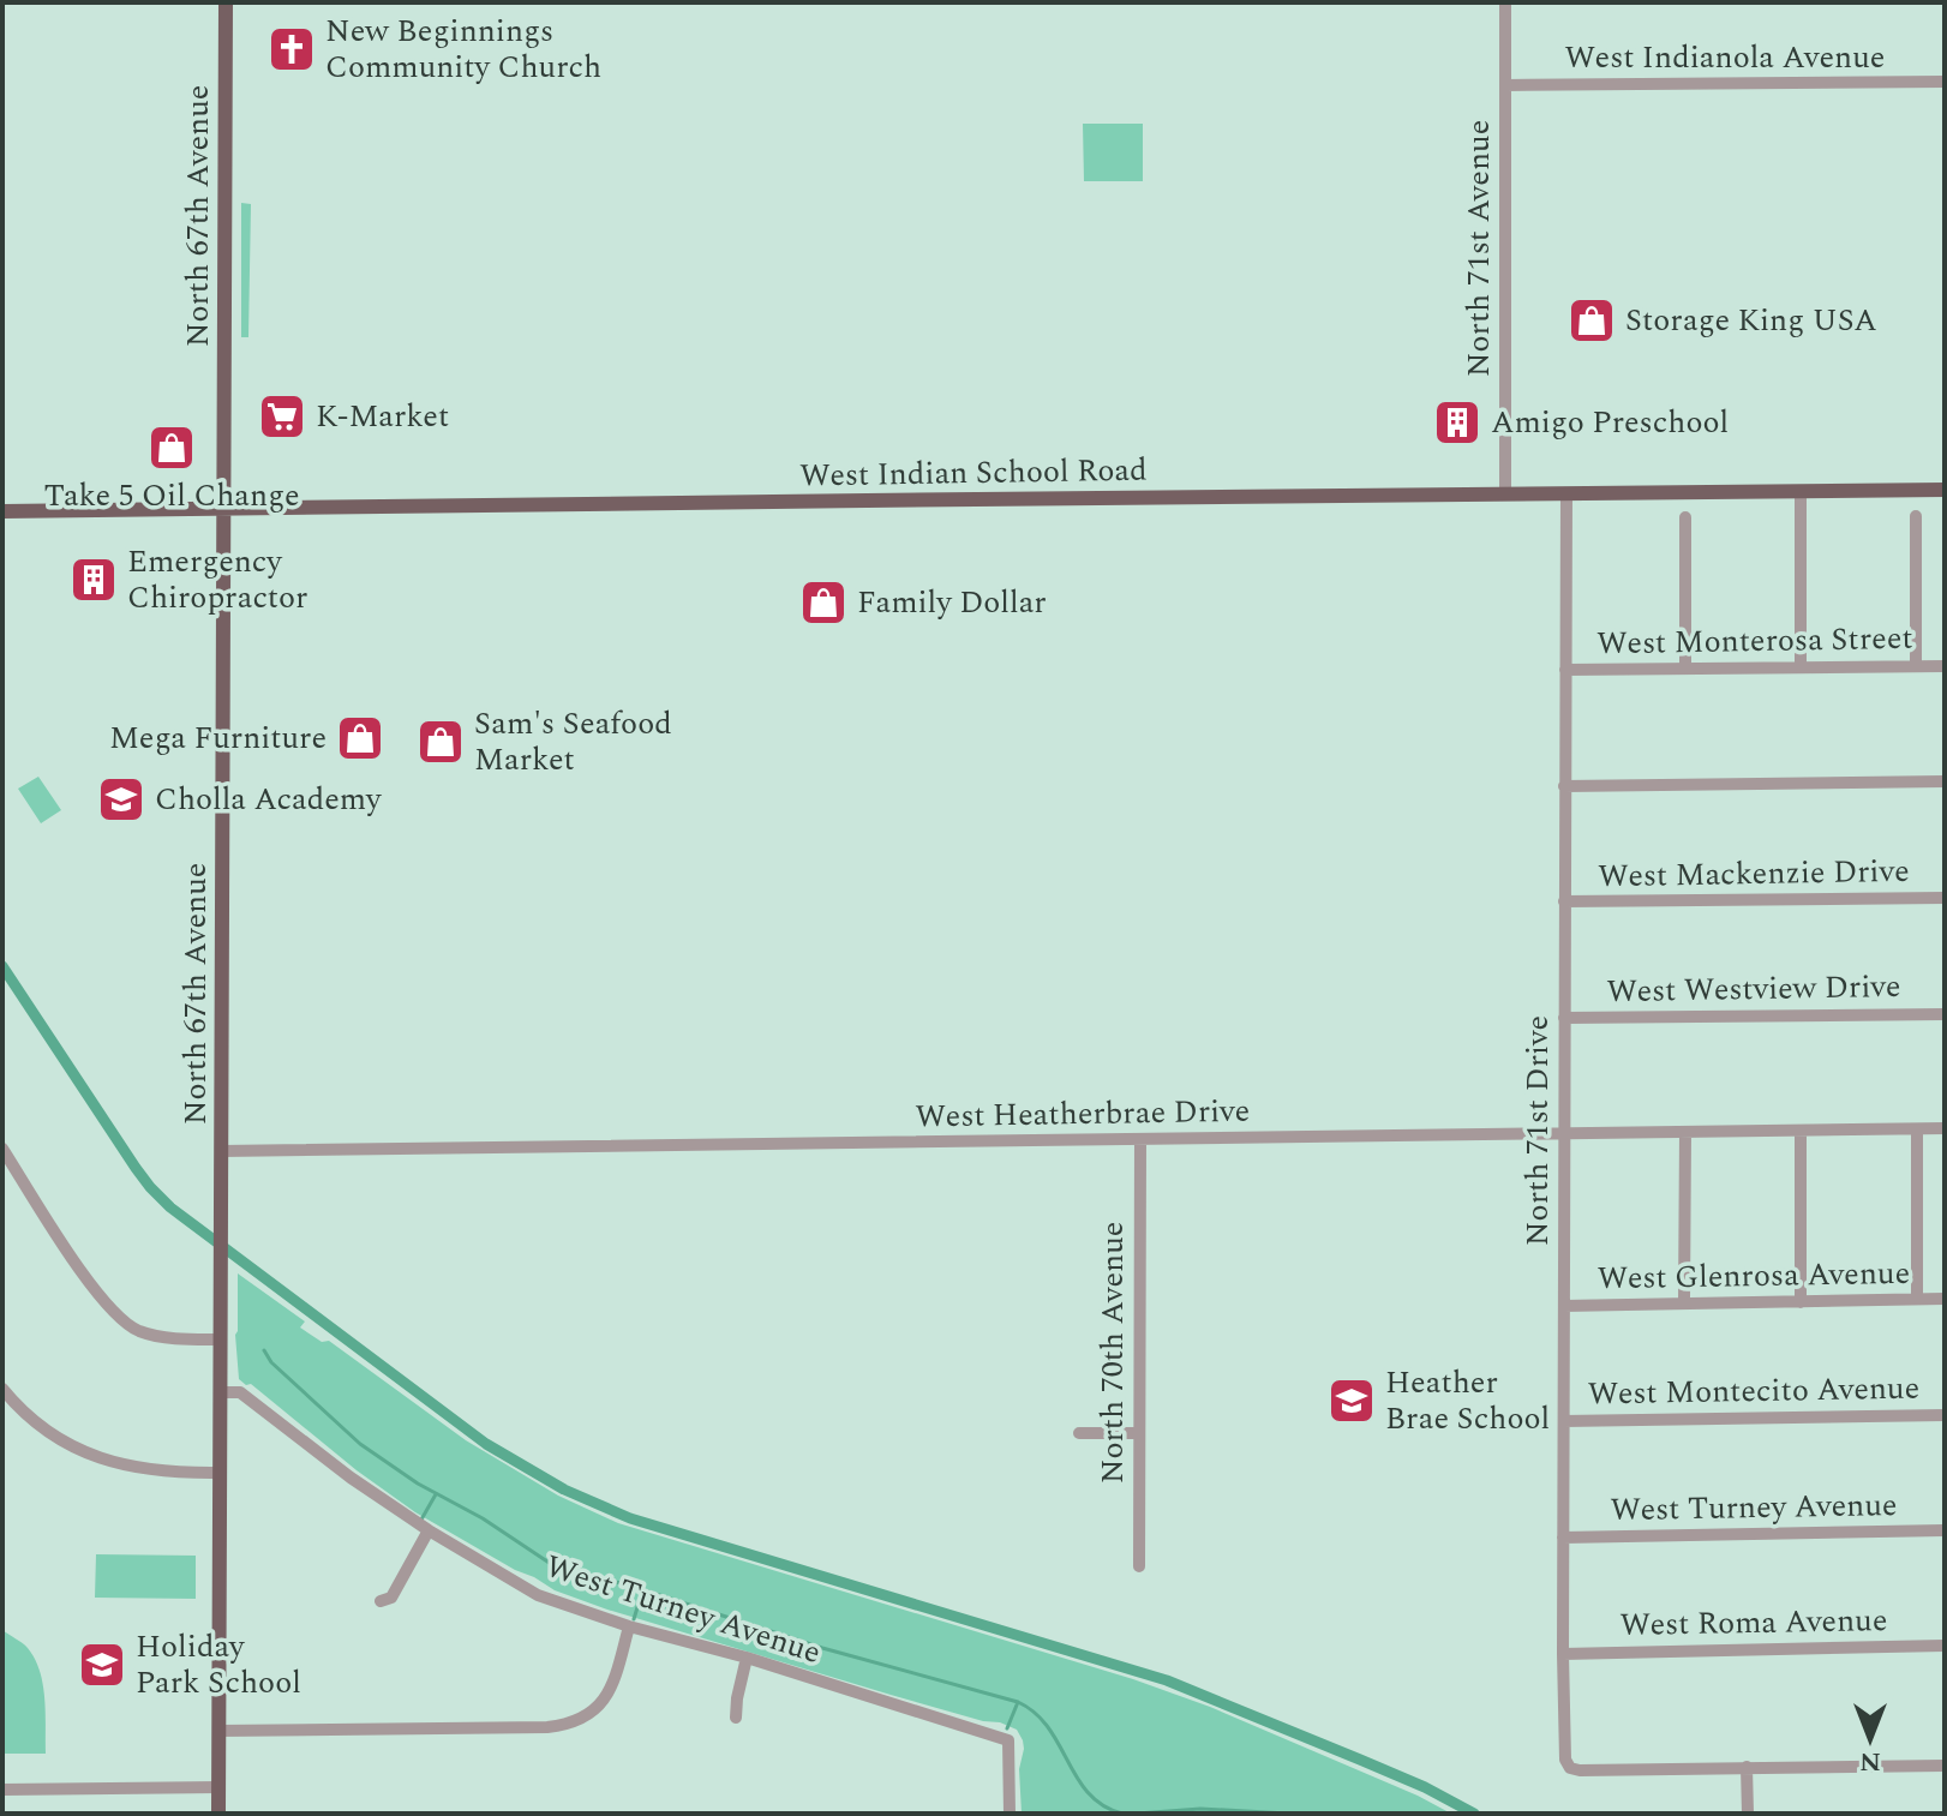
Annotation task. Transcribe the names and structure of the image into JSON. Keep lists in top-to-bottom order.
{
  "streets": {
    "main road": ["North 67th Avenue", "West Indian School Road"],
    "street": [
      "West Indianola Avenue",
      "North 71st Avenue",
      "West Monterosa Street",
      "West Mackenzie Drive",
      "West Westview Drive",
      "West Heatherbrae Drive",
      "North 71st Drive",
      "West Glenrosa Avenue",
      "North 70th Avenue",
      "West Montecito Avenue",
      "West Turney Avenue",
      "West Roma Avenue"
    ]
  },
  "crossings": [
    ["West Indianola Avenue", "North 71st Avenue"],
    ["North 67th Avenue", "West Indian School Road"],
    ["North 67th Avenue", "West Heatherbrae Drive"],
    ["North 67th Avenue", "West Turney Avenue"],
    ["North 71st Avenue", "West Indian School Road"],
    ["West Indian School Road", "North 71st Drive"],
    ["West Monterosa Street", "North 71st Drive"],
    ["West Mackenzie Drive", "North 71st Drive"],
    ["West Westview Drive", "North 71st Drive"],
    ["West Heatherbrae Drive", "North 71st Drive"],
    ["West Heatherbrae Drive", "North 70th Avenue"],
    ["North 71st Drive", "West Glenrosa Avenue"],
    ["North 71st Drive", "West Montecito Avenue"],
    ["North 71st Drive", "West Turney Avenue"],
    ["North 71st Drive", "West Roma Avenue"]
  ],
  "places": {
    "church": ["New Beginnings Community Church"],
    "shop": [
      "Storage King USA",
      "Take 5 Oil Change",
      "Family Dollar",
      "Mega Furniture",
      "Sam's Seafood Market"
    ],
    "supermarket": ["K-Market"],
    "building": ["Amigo Preschool", "Emergency Chiropractor"],
    "school or university": ["Cholla Academy", "Heather Brae School", "Holiday Park School"]
  },
  "north": "bottom"
}
